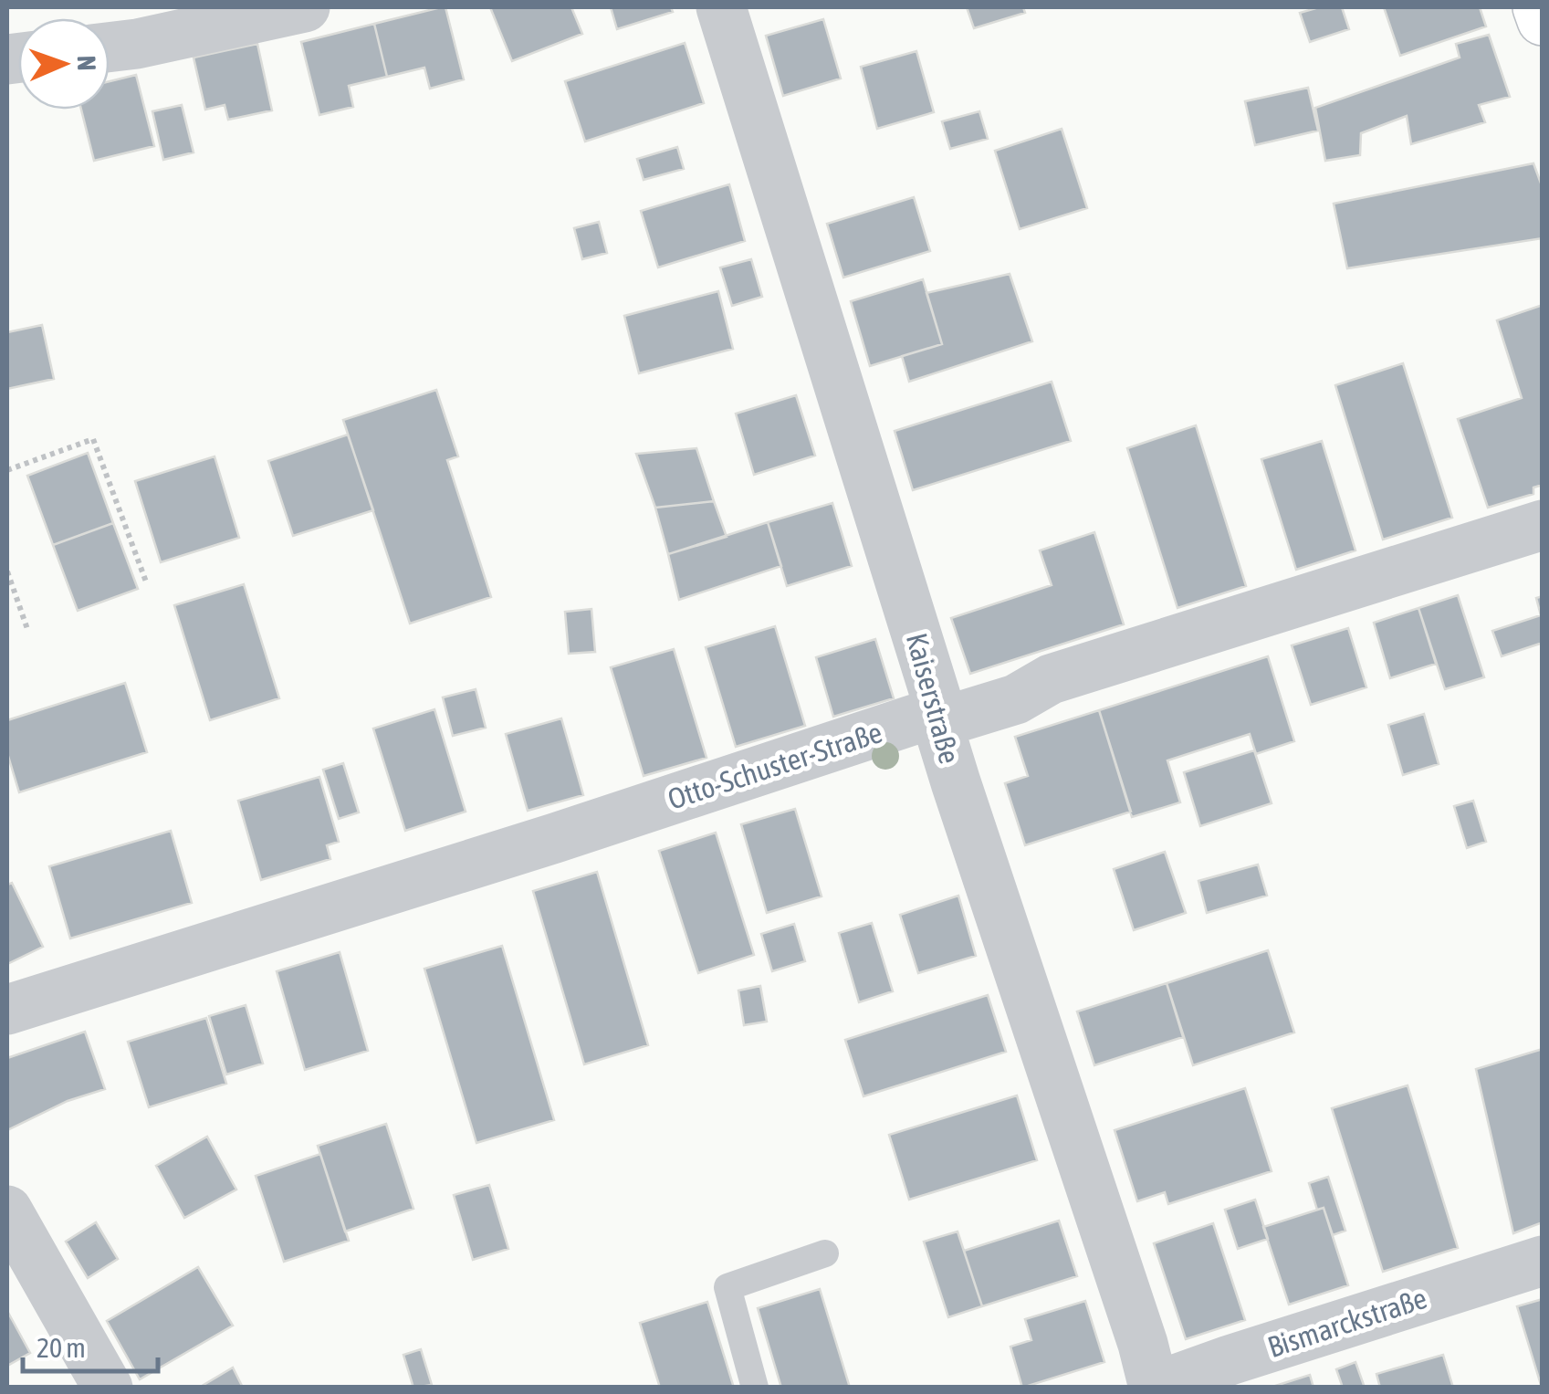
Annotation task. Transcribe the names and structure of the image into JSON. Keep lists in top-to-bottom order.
{
  "streets": {
    "street": ["Kaiserstraße", "Otto-Schuster-Straße", "Bismarckstraße"]
  },
  "crossings": [
    ["Kaiserstraße", "Otto-Schuster-Straße"],
    ["Kaiserstraße", "Bismarckstraße"]
  ],
  "scale_bar": "20 m",
  "north": "right"
}
